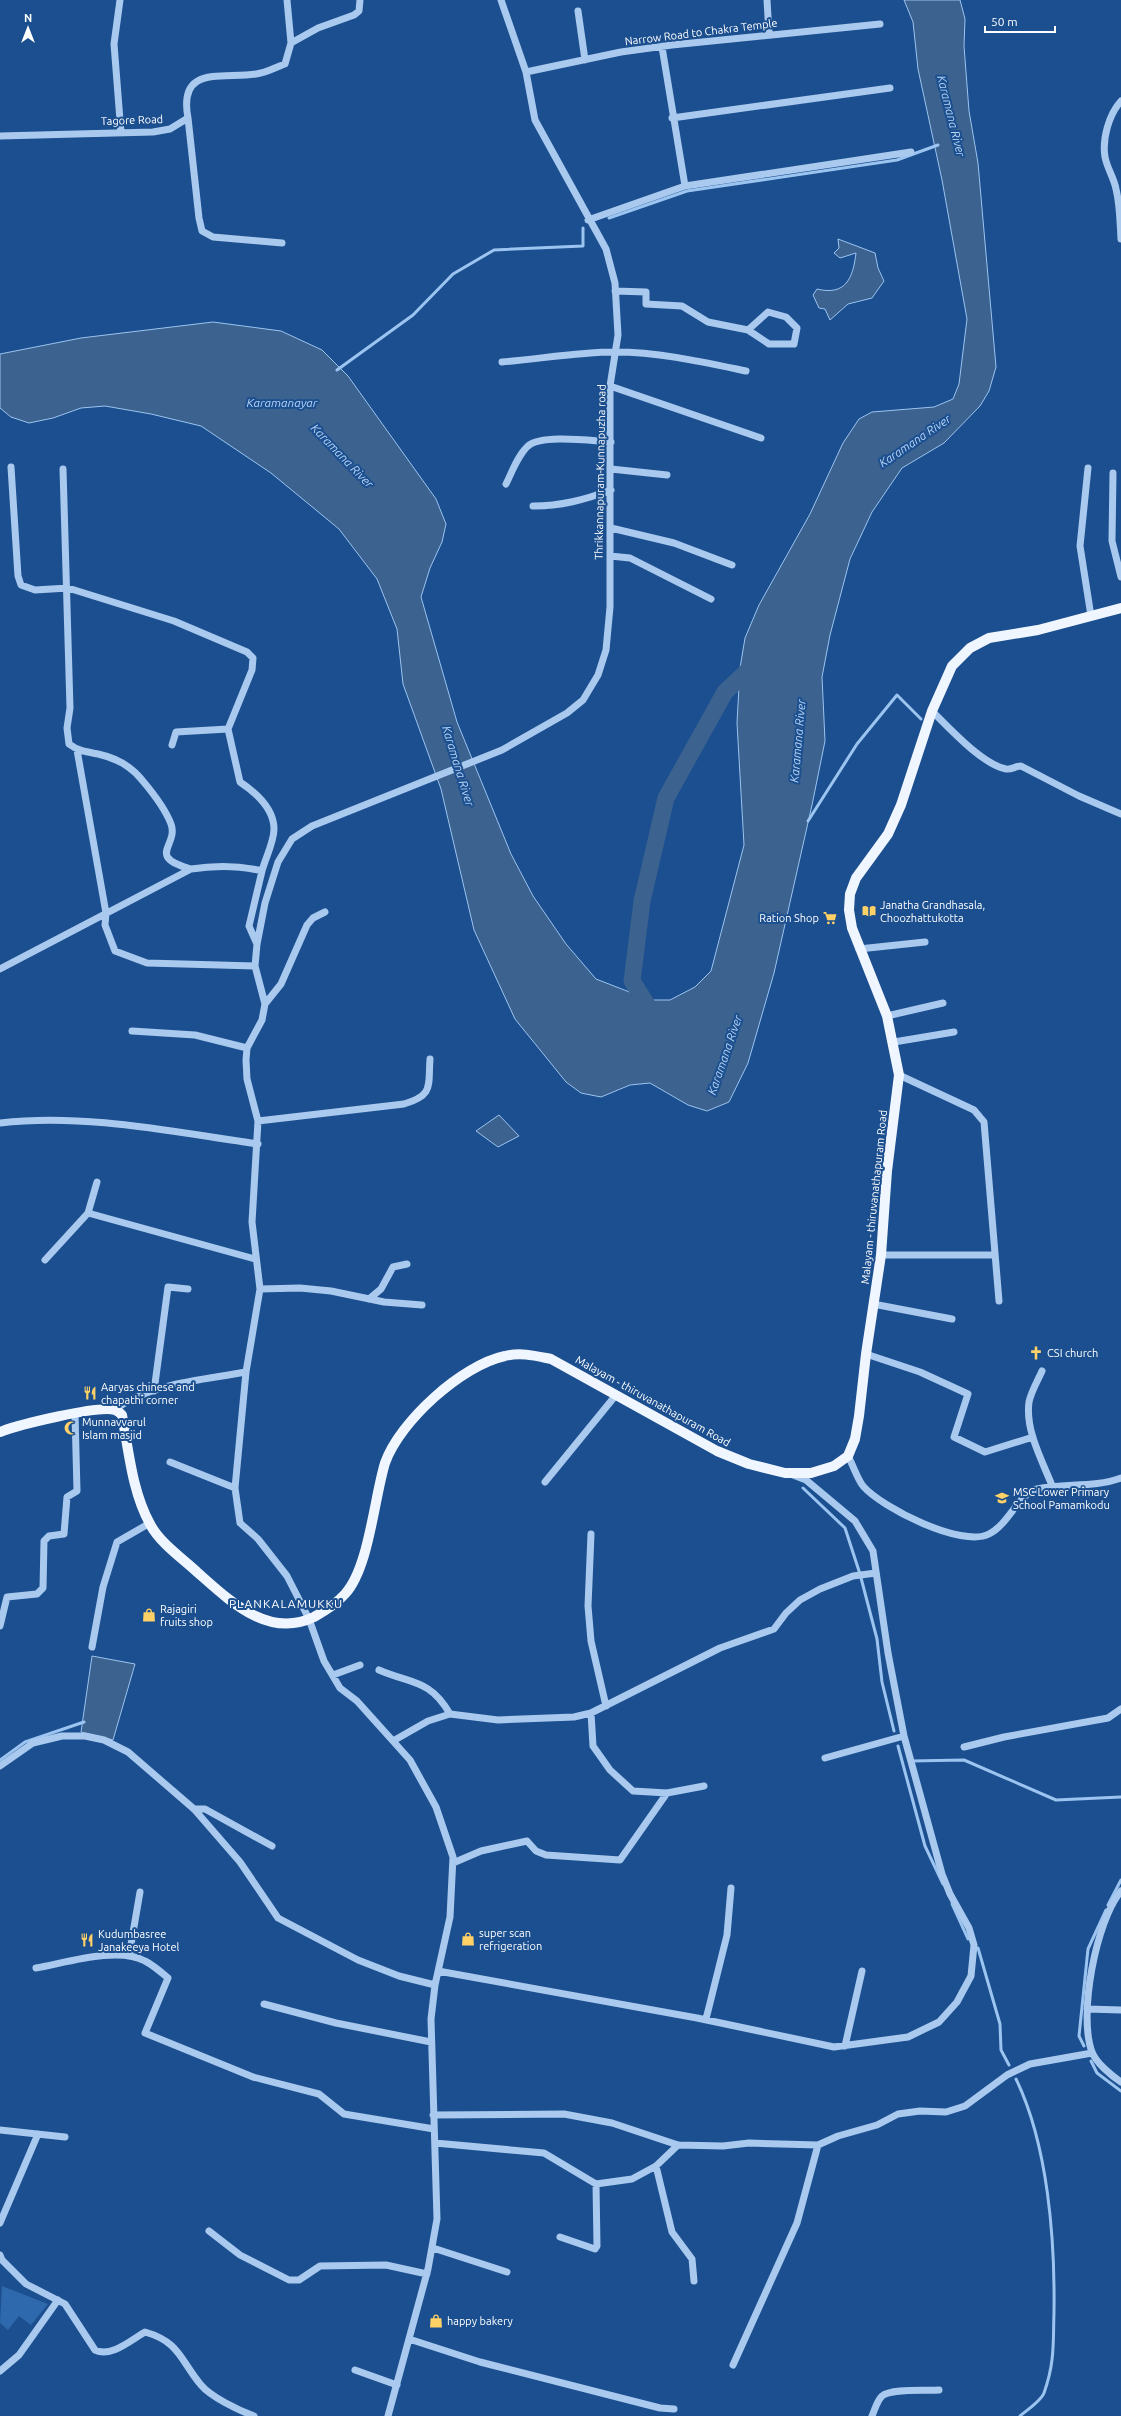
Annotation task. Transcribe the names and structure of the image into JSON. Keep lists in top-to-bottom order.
{
  "streets": {
    "main road": ["Malayam - thiruvanathapuram Road"],
    "street": ["Narrow Road to Chakra Temple", "Tagore Road", "Thrikkannapuram-Kunnapuzha road"]
  },
  "crossings": [
    ["Narrow Road to Chakra Temple", "Thrikkannapuram-Kunnapuzha road"]
  ],
  "districts": ["PLANKALAMUKKU"],
  "water": ["Karamana River", "Karamanayar"],
  "places": {
    "library": ["Janatha Grandhasala, Choozhattukotta"],
    "supermarket": ["Ration Shop"],
    "church": ["CSI church"],
    "restaurant": ["Aaryas chinese and chapathi corner", "Kudumbasree Janakeeya Hotel"],
    "mosque": ["Munnavvarul Islam masjid"],
    "school or university": ["MSC Lower Primary School Pamamkodu"],
    "shop": ["Rajagiri fruits shop", "super scan refrigeration", "happy bakery"]
  },
  "scale_bar": "50 m",
  "north": "top"
}
